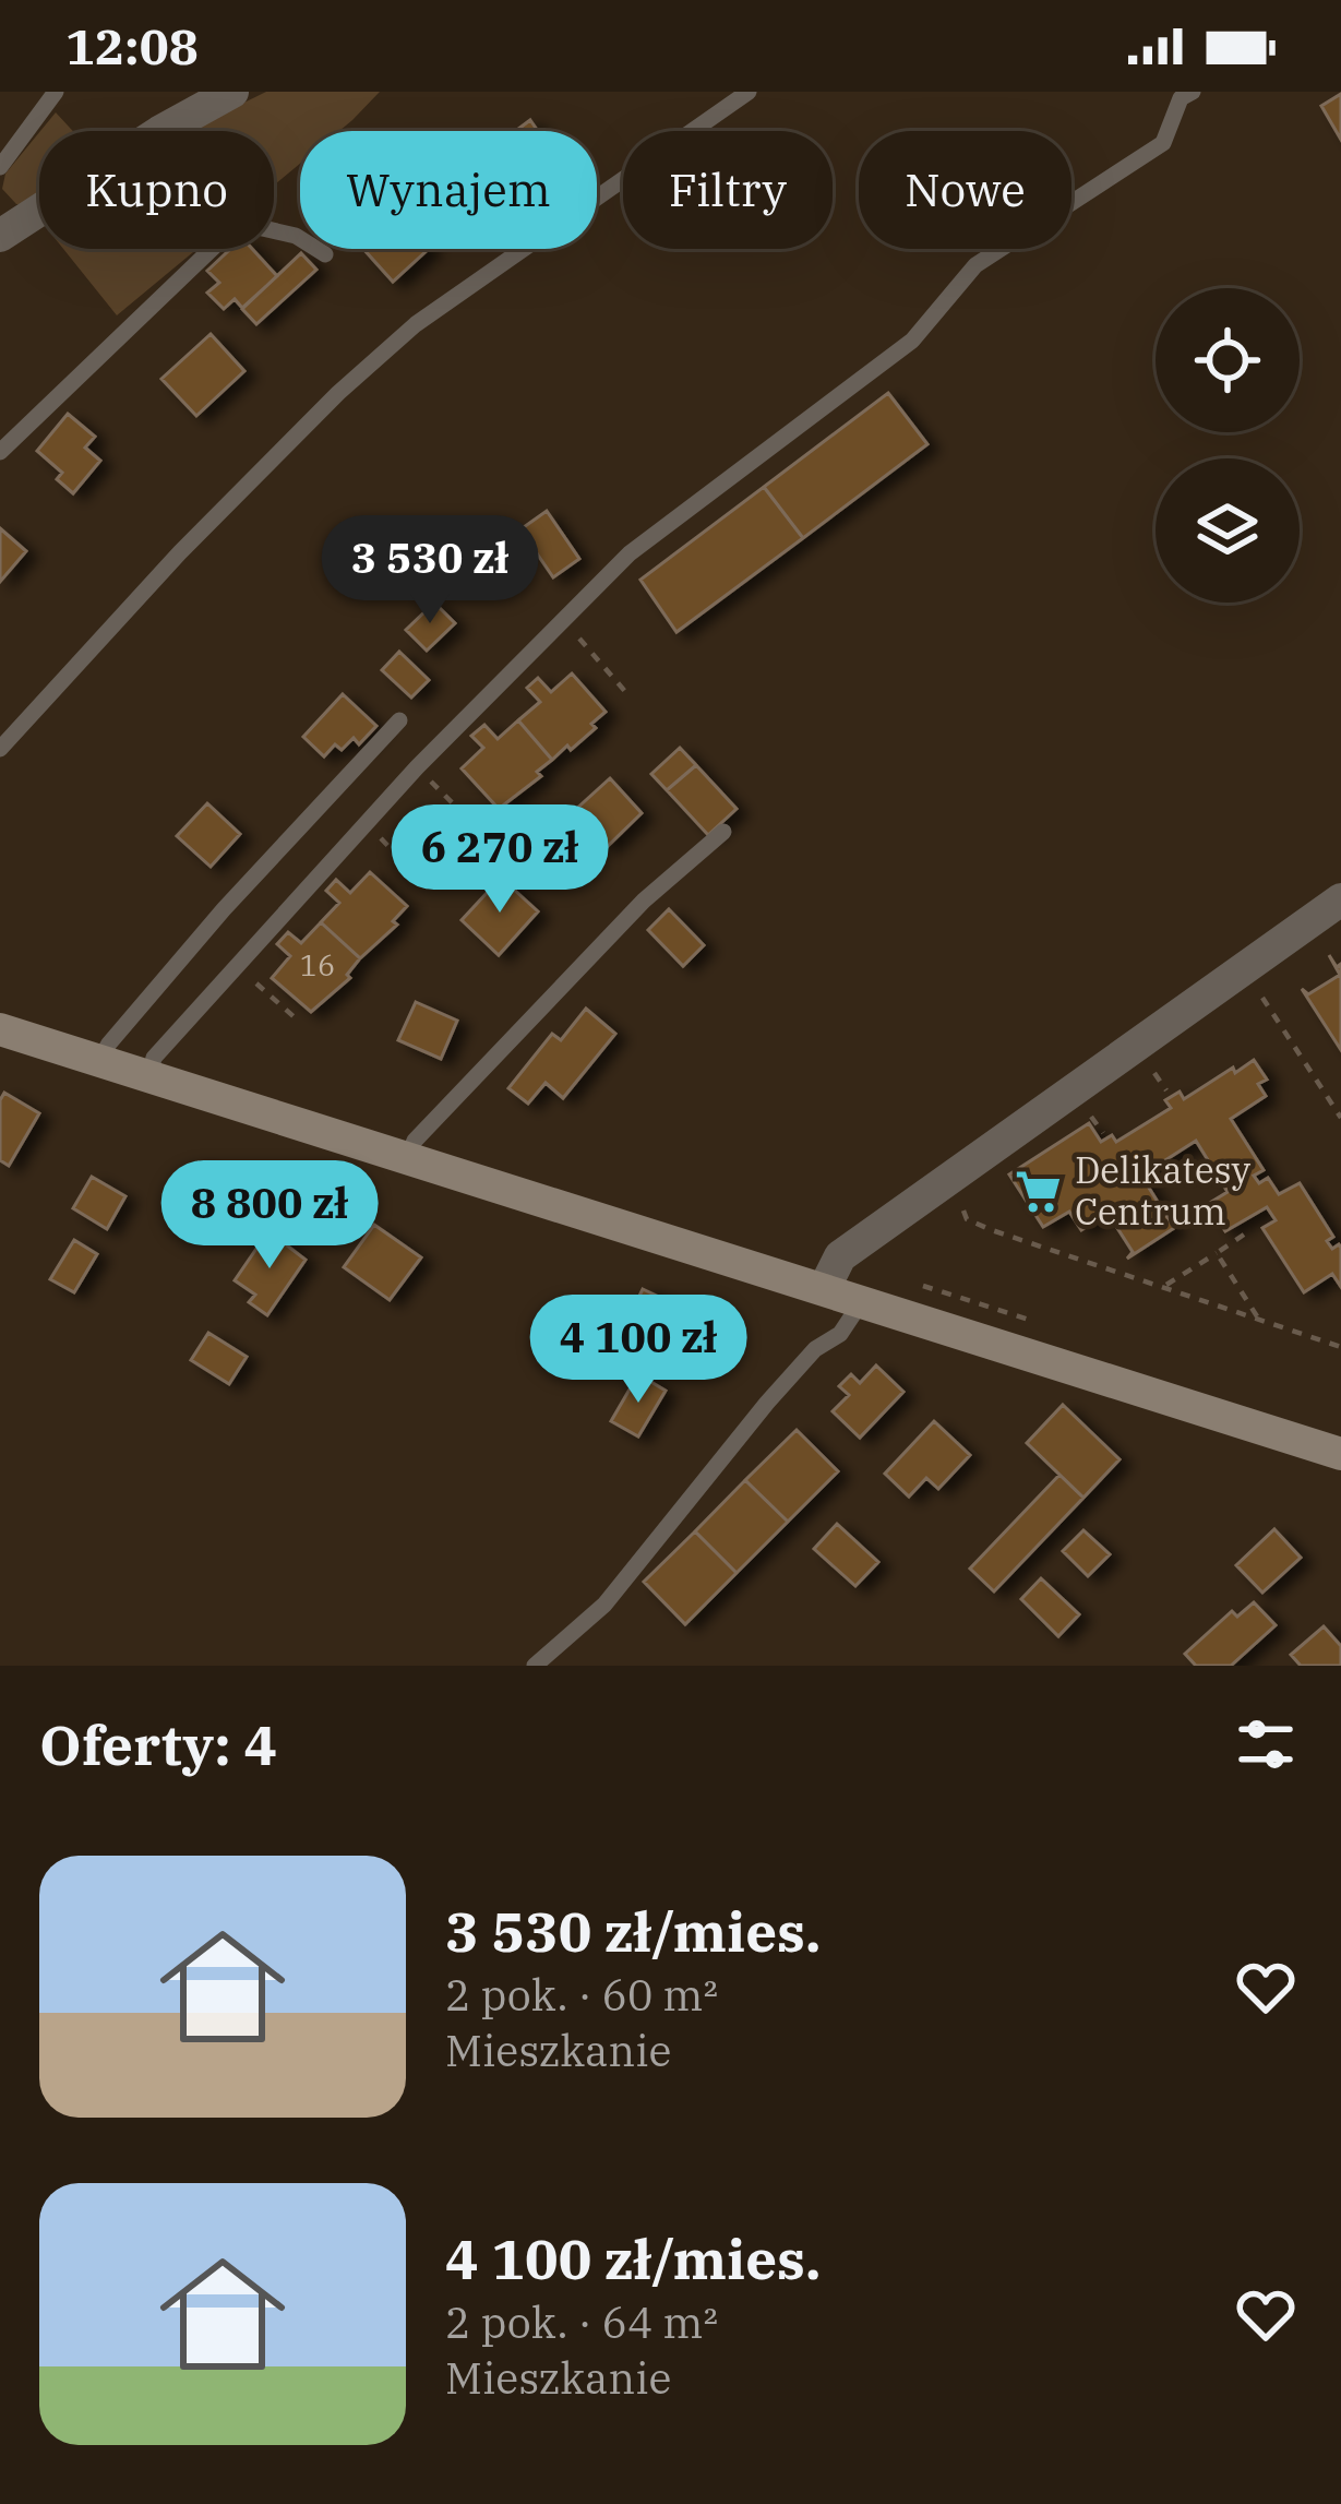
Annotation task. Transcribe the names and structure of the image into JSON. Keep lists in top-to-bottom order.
{
  "places": {
    "supermarket": ["Delikatesy Centrum"]
  },
  "house_numbers": ["16"],
  "page": {
    "status": "12:08",
    "chip": [
      "Kupno",
      "Wynajem",
      "Filtry",
      "Nowe"
    ],
    "price": [
      "3 530 zł",
      "6 270 zł",
      "8 800 zł",
      "4 100 zł"
    ],
    "heading": "Oferty: 4",
    "list": [
      {
        "name": "3 530 zł/mies.",
        "note": "2 pok. · 60 m² · Mieszkanie"
      },
      {
        "name": "4 100 zł/mies.",
        "note": "2 pok. · 64 m² · Mieszkanie"
      }
    ]
  }
}
